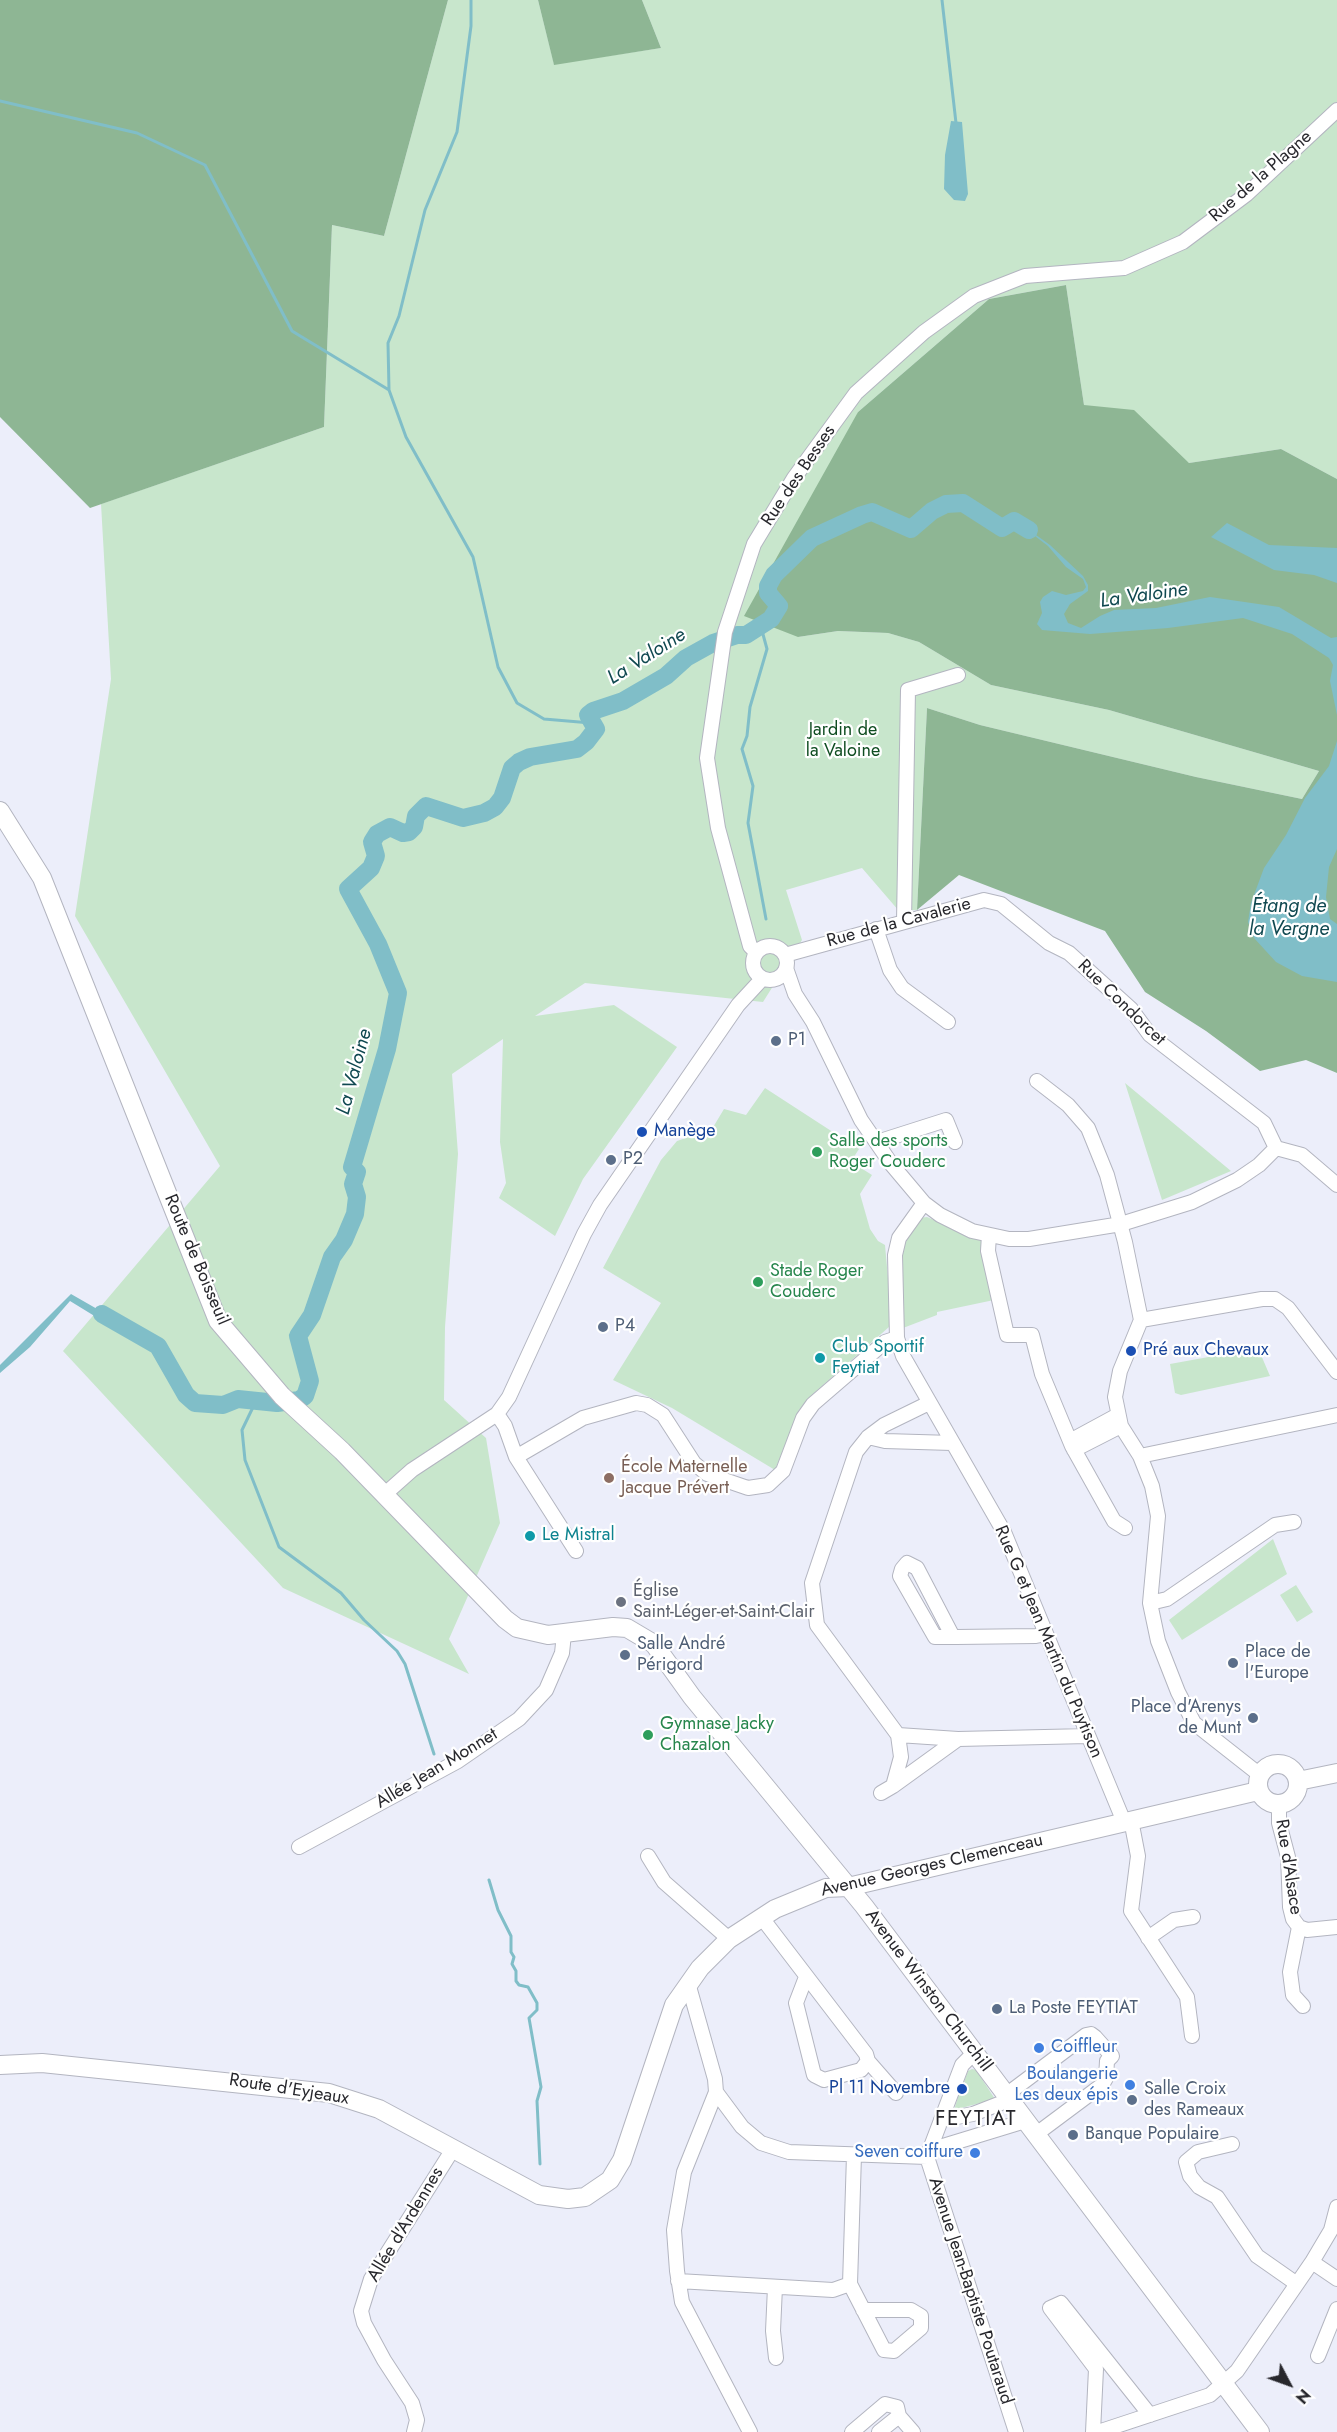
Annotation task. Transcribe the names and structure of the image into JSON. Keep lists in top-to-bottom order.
{
  "streets": {
    "main road": [
      "Route de Boisseuil",
      "Avenue Georges Clemenceau",
      "Avenue Winston Churchill",
      "Route d'Eyjeaux"
    ],
    "street": [
      "Rue de la Plagne",
      "Rue des Besses",
      "Rue de la Cavalerie",
      "Rue Condorcet",
      "Rue G et Jean Martin du Puytison",
      "Allée Jean Monnet",
      "Rue d'Alsace",
      "Allée d'Ardennes",
      "Avenue Jean-Baptiste Poutaraud"
    ]
  },
  "crossings": [
    ["Rue de la Plagne", "Rue des Besses"],
    ["Rue des Besses", "Rue de la Cavalerie"],
    ["Rue de la Cavalerie", "Rue Condorcet"],
    ["Route de Boisseuil", "Allée Jean Monnet"],
    ["Route de Boisseuil", "Avenue Winston Churchill"],
    ["Rue G et Jean Martin du Puytison", "Avenue Georges Clemenceau"],
    ["Avenue Georges Clemenceau", "Rue d'Alsace"],
    ["Avenue Georges Clemenceau", "Avenue Winston Churchill"],
    ["Avenue Georges Clemenceau", "Route d'Eyjeaux"],
    ["Route d'Eyjeaux", "Allée d'Ardennes"]
  ],
  "districts": ["FEYTIAT"],
  "water": ["La Valoine", "Étang de la Vergne"],
  "parks": ["Jardin de la Valoine"],
  "places": [
    "P1",
    "Manège",
    "Salle des sports Roger Couderc",
    "P2",
    "Stade Roger Couderc",
    "P4",
    "Pré aux Chevaux",
    "Club Sportif Feytiat",
    "École Maternelle Jacque Prévert",
    "Le Mistral",
    "Église Saint-Léger-et-Saint-Clair",
    "Salle André Périgord",
    "Place de l'Europe",
    "Place d'Arenys de Munt",
    "Gymnase Jacky Chazalon",
    "La Poste FEYTIAT",
    "Coiffleur",
    "Boulangerie Les deux épis",
    "Pl 11 Novembre",
    "Salle Croix des Rameaux",
    "Banque Populaire",
    "Seven coiffure"
  ],
  "north": "bottom right"
}
